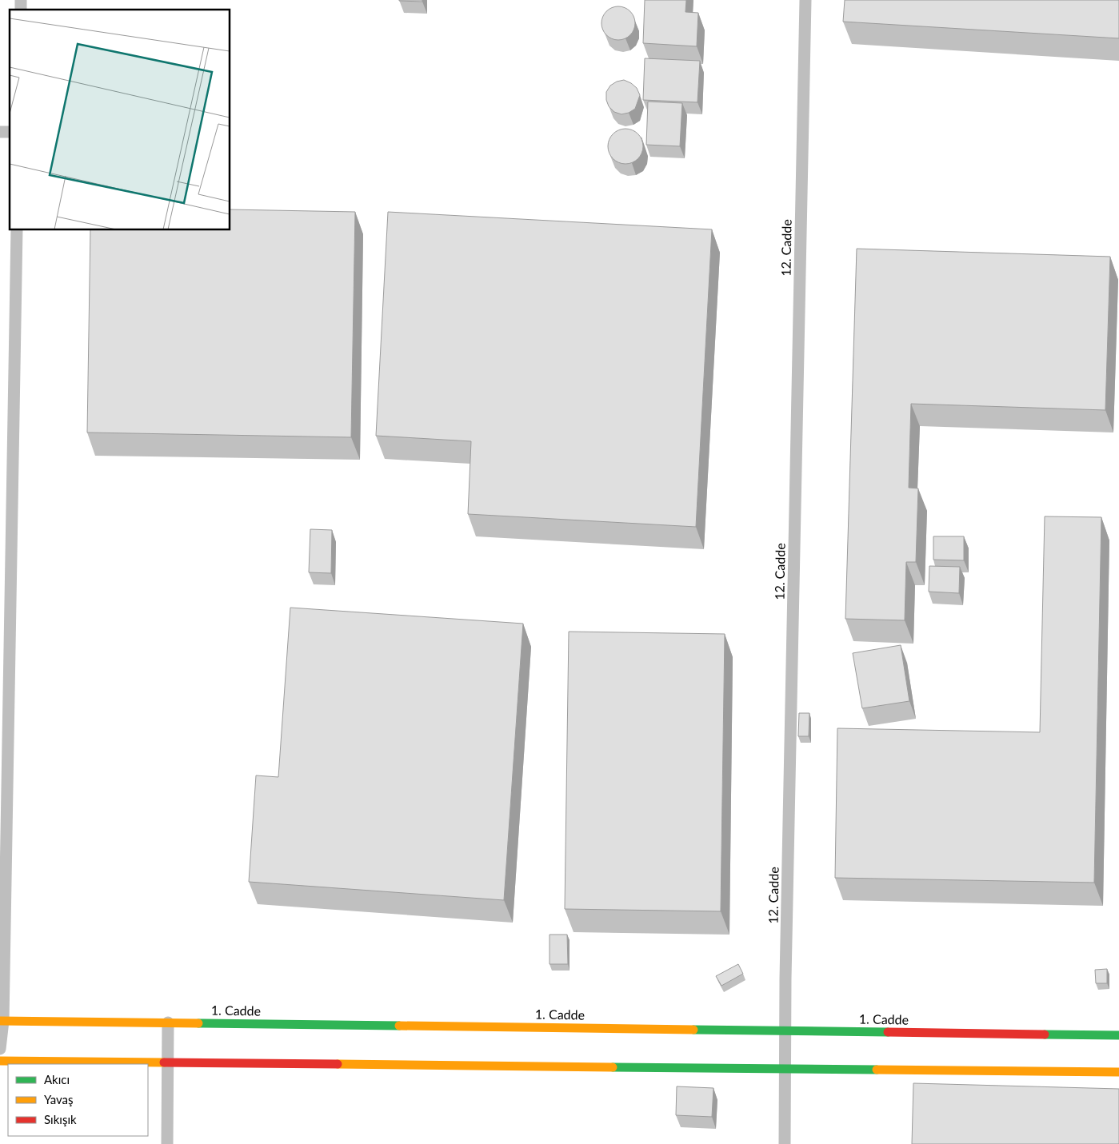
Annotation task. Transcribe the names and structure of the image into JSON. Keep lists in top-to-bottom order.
{
  "streets": {
    "street": ["1. Cadde"],
    "lane": ["12. Cadde"]
  },
  "crossings": [
    ["12. Cadde", "1. Cadde"]
  ],
  "legend": ["Akıcı", "Yavaş", "Sıkışık"]
}
